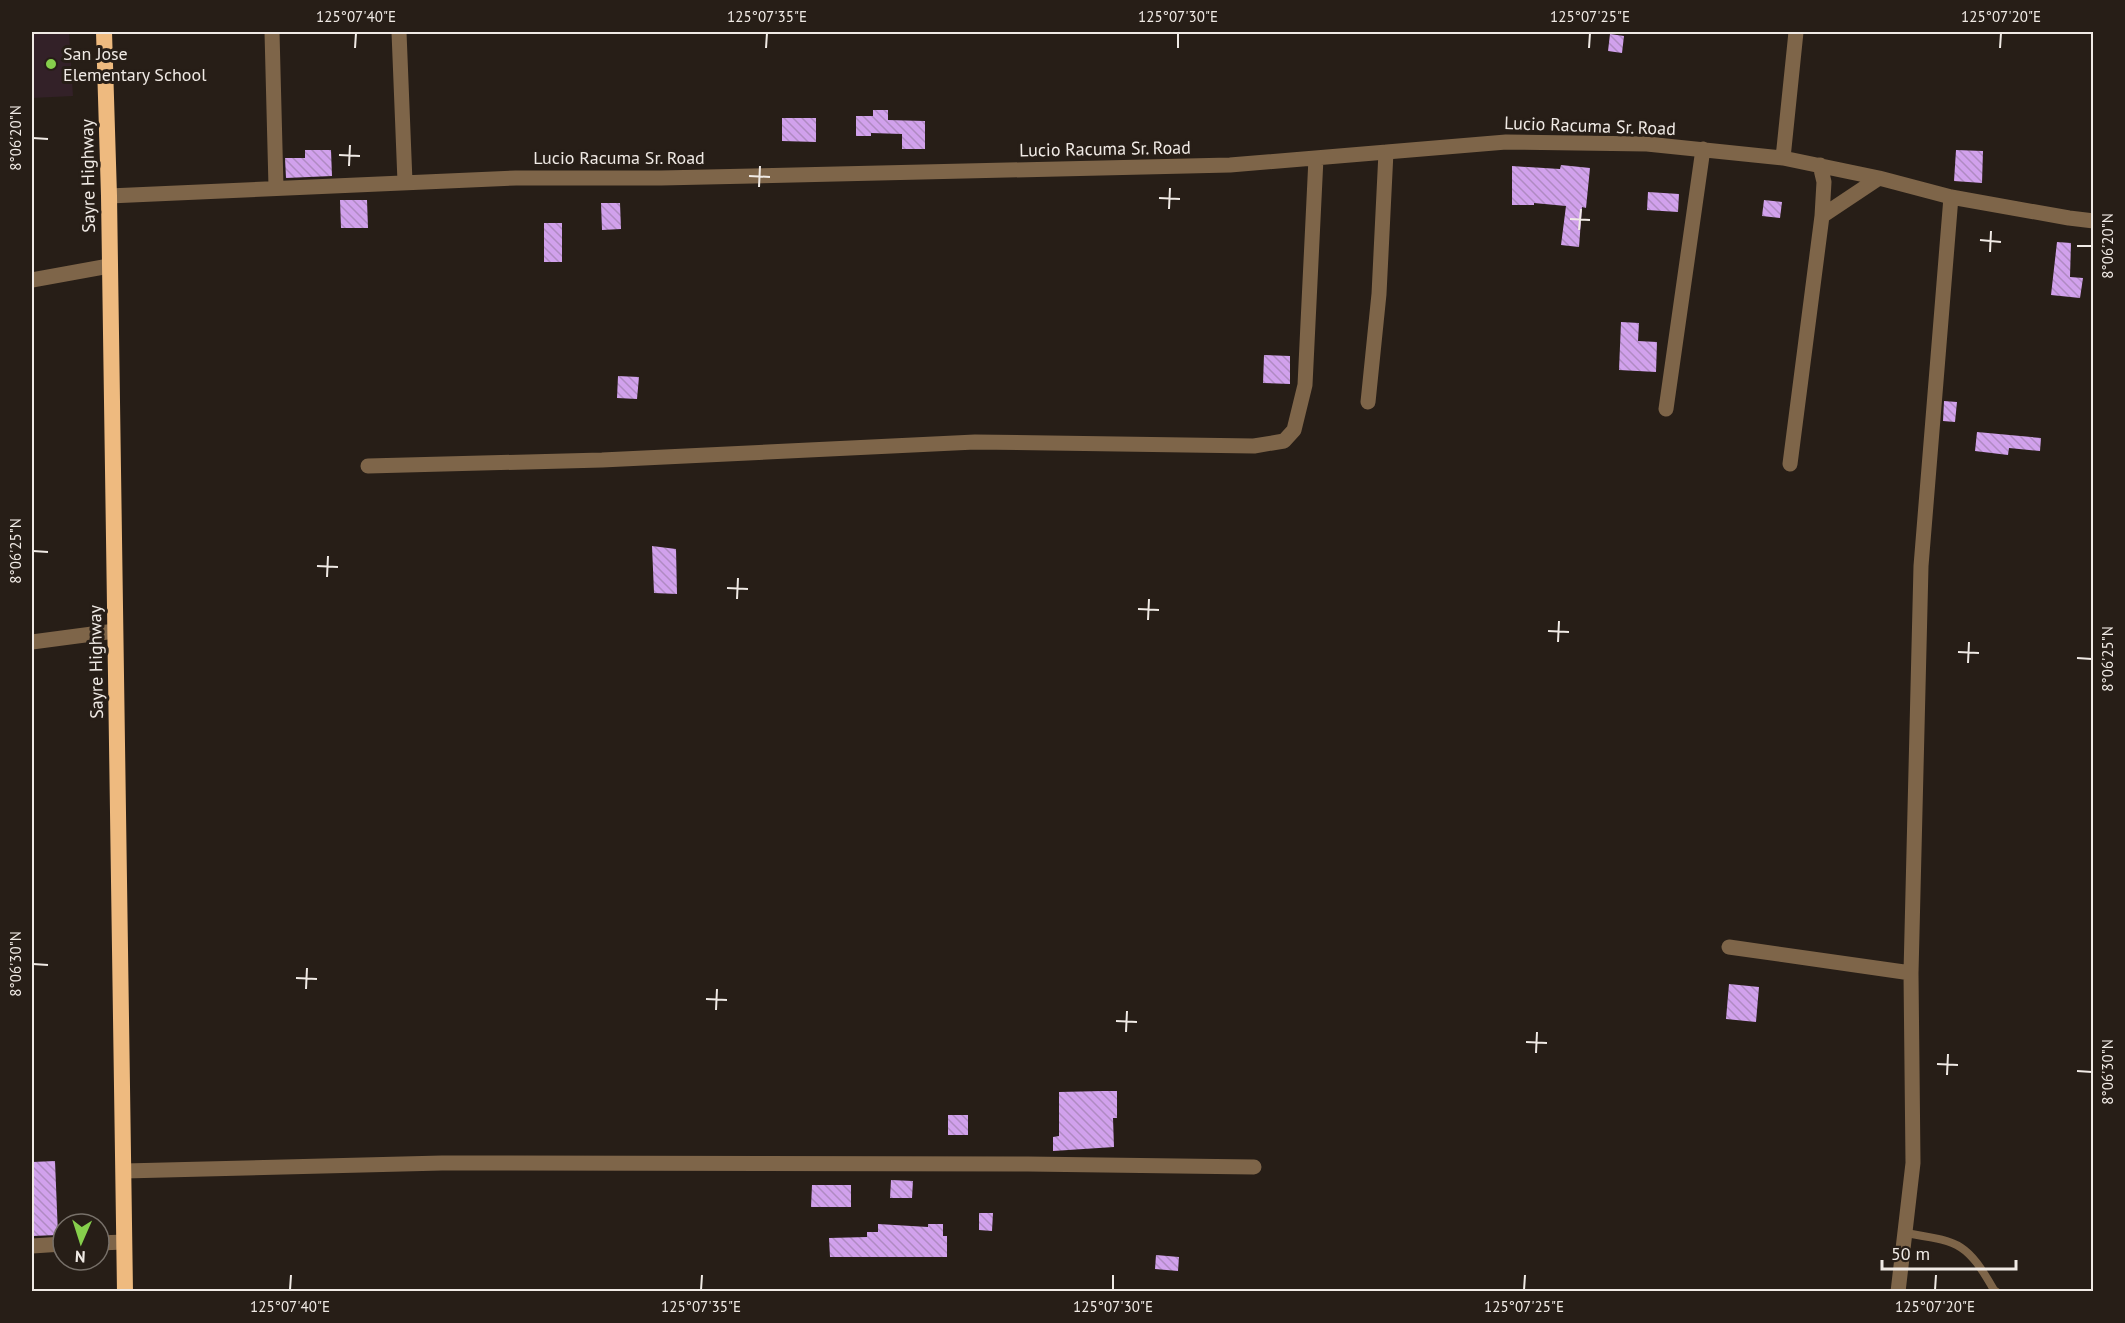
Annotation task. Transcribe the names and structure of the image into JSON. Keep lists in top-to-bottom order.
{
  "streets": {
    "highway": ["Sayre Highway"],
    "street": ["Lucio Racuma Sr. Road"]
  },
  "crossings": [
    ["Lucio Racuma Sr. Road", "Sayre Highway"]
  ],
  "places": ["San Jose Elementary School"],
  "scale_bar": "50 m",
  "north": "bottom",
  "coordinates": [
    "125°07'40\"E",
    "125°07'35\"E",
    "125°07'30\"E",
    "125°07'25\"E",
    "125°07'20\"E",
    "8°06'20\"N",
    "8°06'25\"N",
    "8°06'30\"N"
  ]
}
